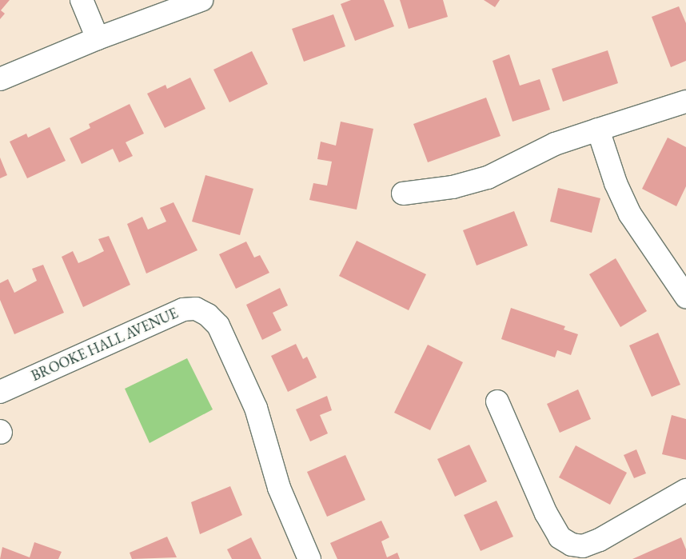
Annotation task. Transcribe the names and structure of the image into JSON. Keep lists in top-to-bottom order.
{
  "streets": {
    "street": ["BROOKE HALL AVENUE"]
  }
}
